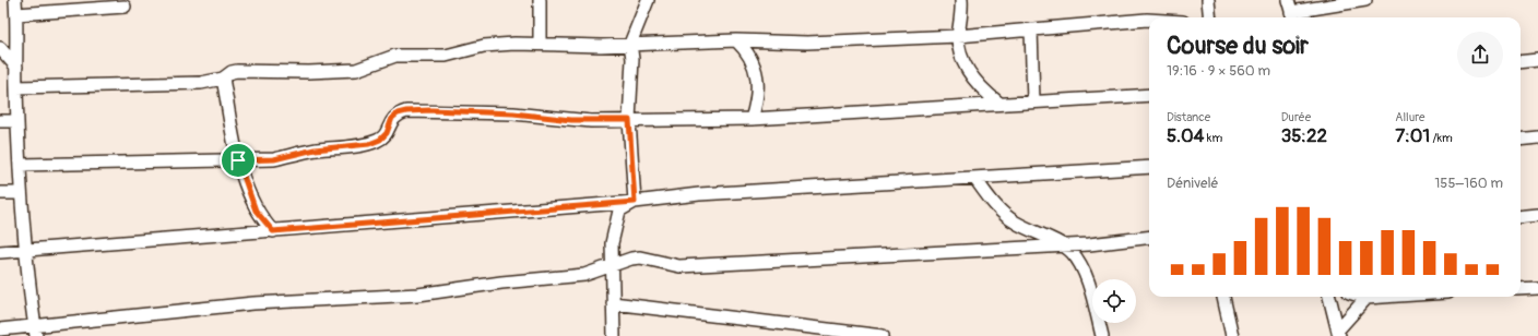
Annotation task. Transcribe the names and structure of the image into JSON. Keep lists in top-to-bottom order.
{
  "page": {
    "heading": ["Course du soir", "19:16 · 9 × 560 m"],
    "stats": [
      ["Distance", "5.04 km"],
      ["Durée", "35:22"],
      ["Allure", "7:01 /km"]
    ],
    "chart": ["Dénivelé", "155–160 m"]
  }
}
